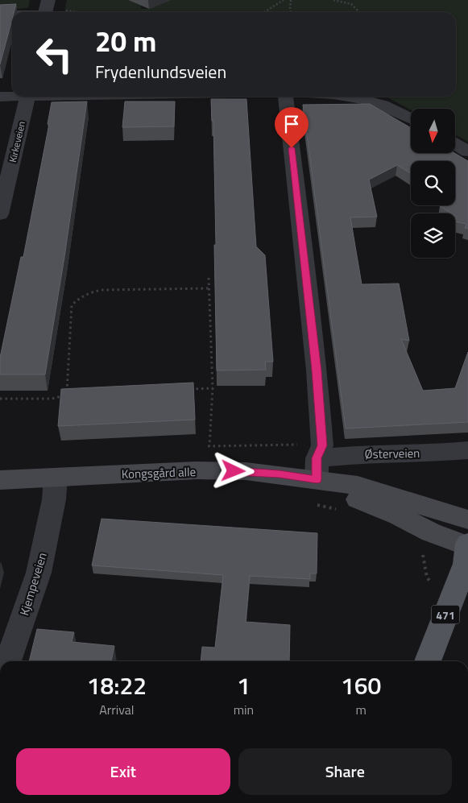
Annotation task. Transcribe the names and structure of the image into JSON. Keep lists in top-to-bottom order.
{
  "streets": {
    "main road": ["471"],
    "street": [
      "Kirkeveien",
      "Østerveien",
      "Kongsgård alle",
      "Kjempeveien"
    ]
  },
  "crossings": [
    ["Østerveien", "Kongsgård alle"],
    ["Kongsgård alle", "Kjempeveien"],
    ["Kongsgård alle", "471"]
  ],
  "north": "bottom",
  "page": {
    "turn": ["20 m", "Frydenlundsveien"],
    "eta": [
      "18:22",
      "Arrival",
      "1",
      "min",
      "160",
      "m"
    ],
    "buttons": ["Exit", "Share"]
  }
}
